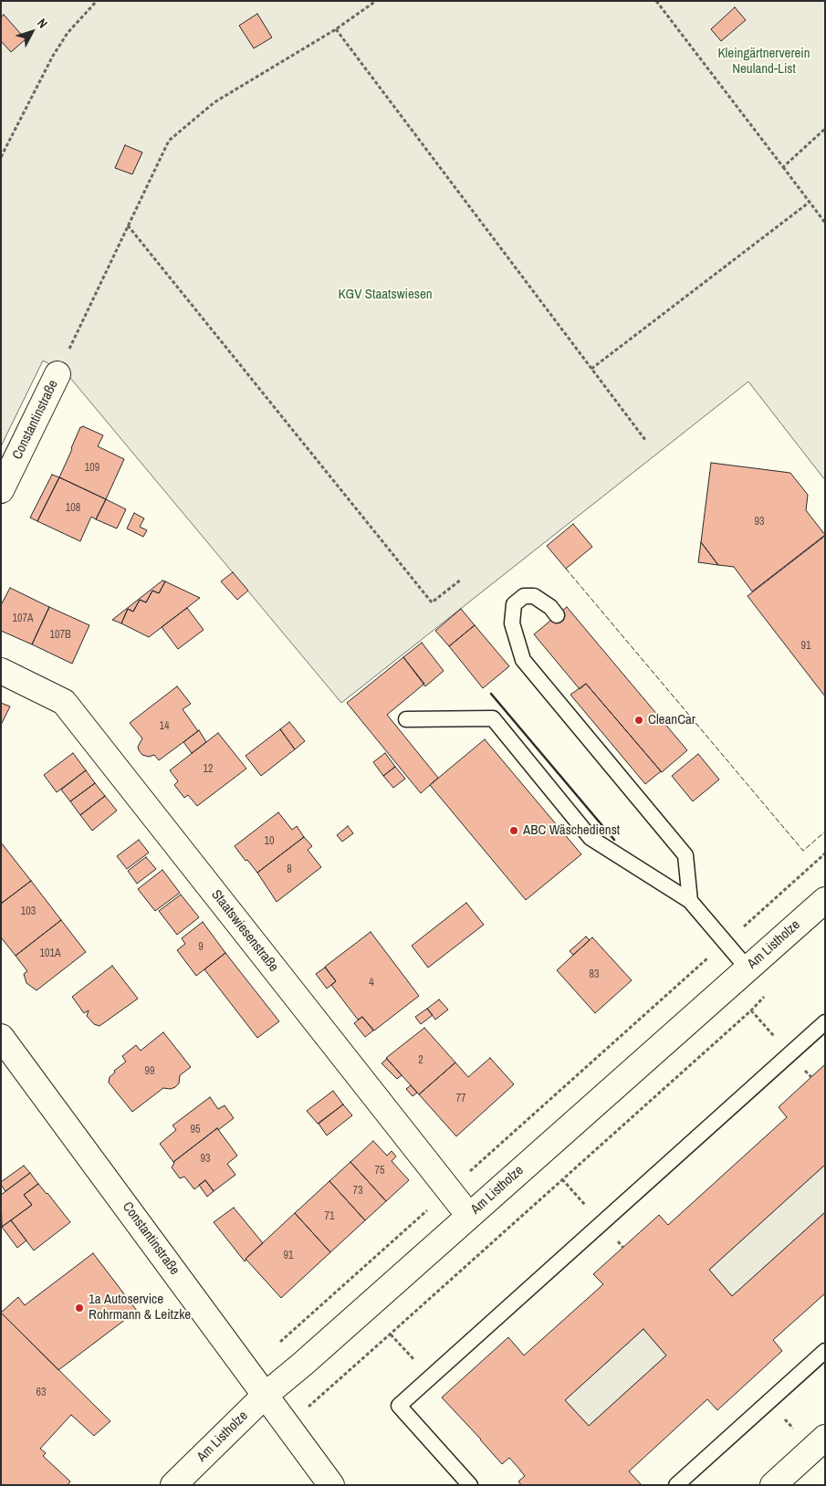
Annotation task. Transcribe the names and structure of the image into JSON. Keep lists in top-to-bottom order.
{
  "streets": {
    "street": ["Constantinstraße", "Staatswiesenstraße", "Am Listholze"]
  },
  "crossings": [
    ["Constantinstraße", "Am Listholze"],
    ["Staatswiesenstraße", "Am Listholze"]
  ],
  "parks": ["Kleingärtnerverein Neuland-List", "KGV Staatswiesen"],
  "places": ["CleanCar", "ABC Wäschedienst", "1a Autoservice Rohrmann & Leitzke"],
  "house_numbers": [
    "109",
    "108",
    "93",
    "107A",
    "107B",
    "91",
    "14",
    "12",
    "10",
    "8",
    "103",
    "9",
    "101A",
    "83",
    "4",
    "2",
    "99",
    "77",
    "95",
    "93",
    "75",
    "73",
    "71",
    "91",
    "63"
  ],
  "north": "top right"
}
